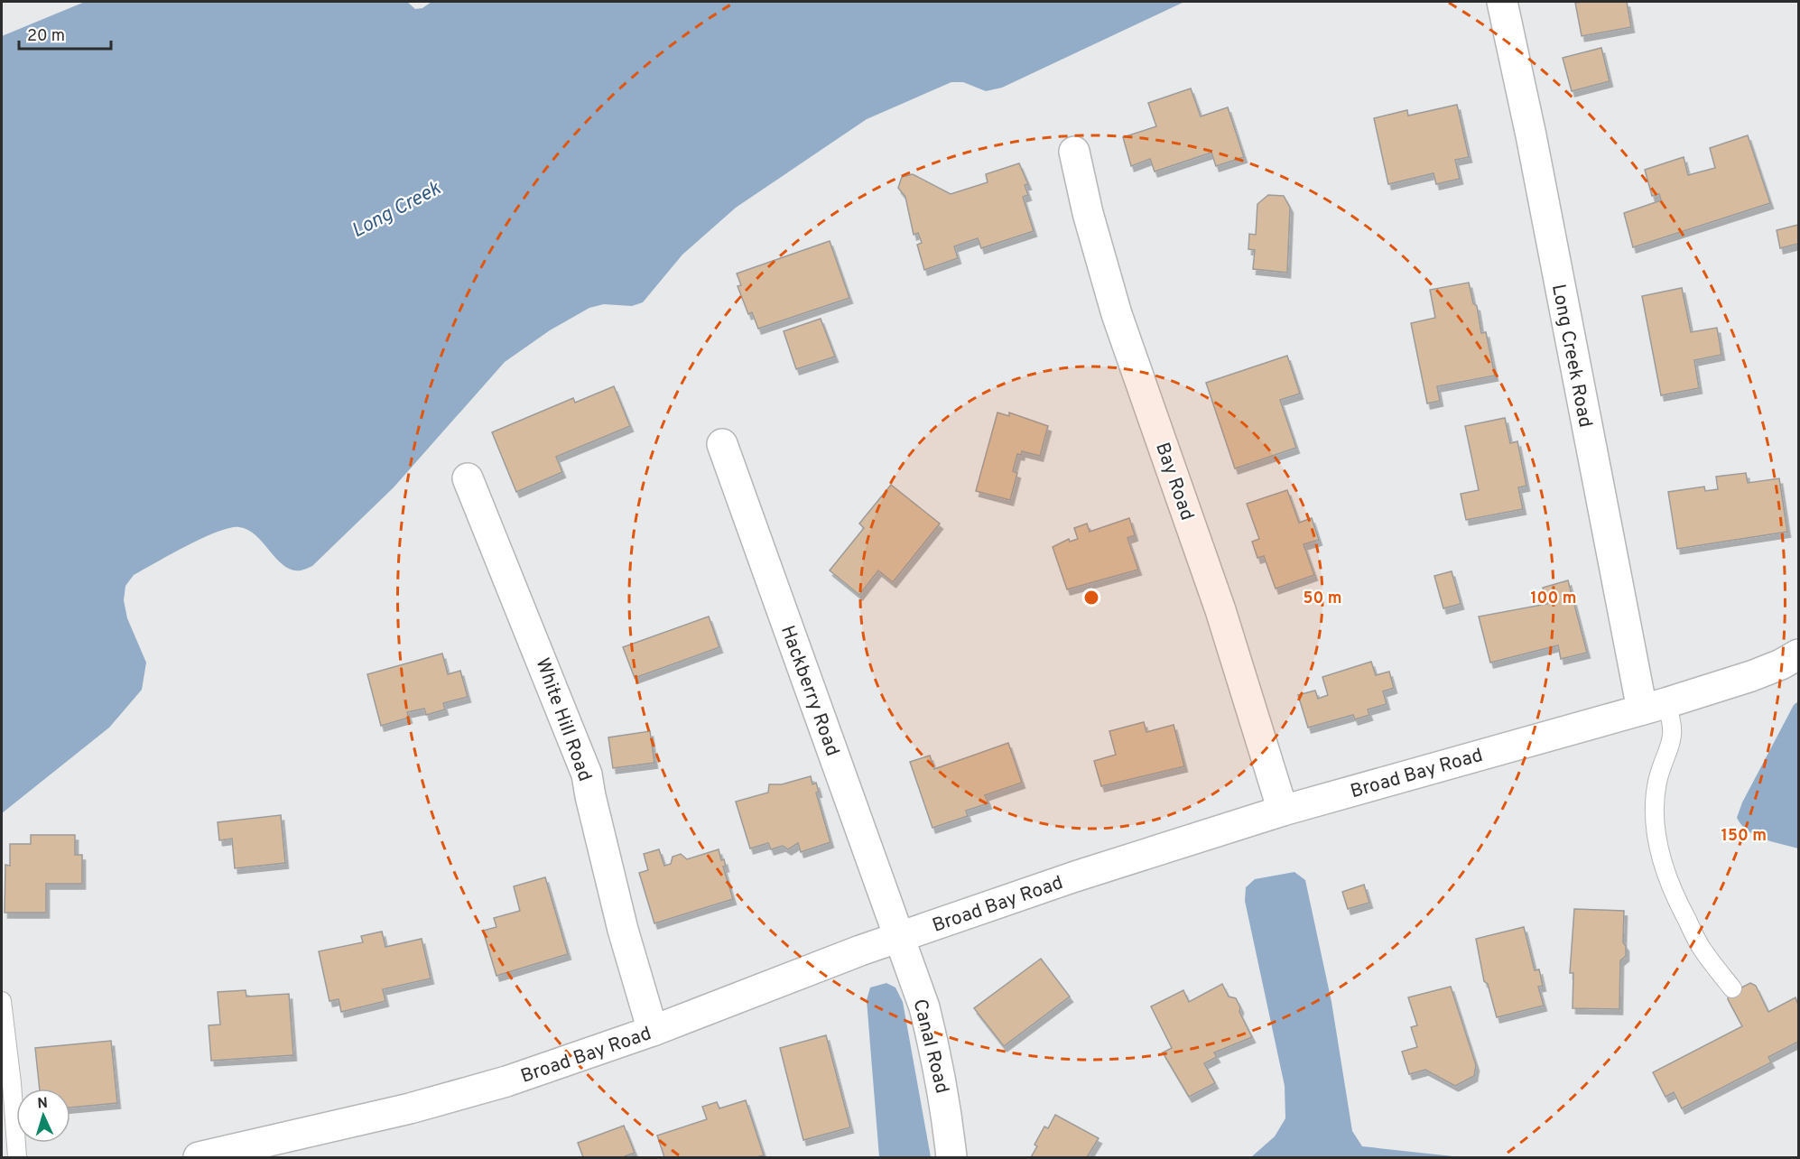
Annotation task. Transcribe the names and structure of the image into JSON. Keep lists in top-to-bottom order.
{
  "streets": {
    "street": [
      "Long Creek Road",
      "Bay Road",
      "Hackberry Road",
      "White Hill Road",
      "Broad Bay Road",
      "Canal Road"
    ]
  },
  "crossings": [
    ["Long Creek Road", "Broad Bay Road"],
    ["Bay Road", "Broad Bay Road"],
    ["Hackberry Road", "Broad Bay Road"],
    ["Hackberry Road", "Canal Road"],
    ["White Hill Road", "Broad Bay Road"],
    ["Broad Bay Road", "Canal Road"]
  ],
  "water": ["Long Creek"],
  "scale_bar": "20 m",
  "north": "top",
  "rings": ["50 m", "100 m", "150 m"]
}
